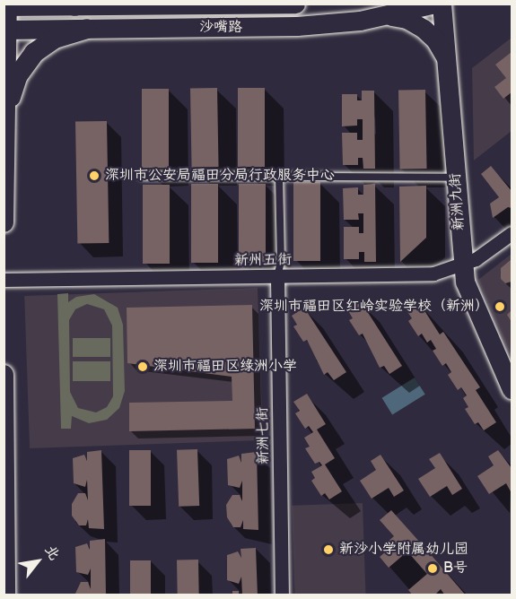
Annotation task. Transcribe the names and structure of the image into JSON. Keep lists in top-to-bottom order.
{
  "streets": {
    "main road": ["沙嘴路", "新洲九街"],
    "street": ["新州五街", "新洲七街"]
  },
  "crossings": [
    ["新洲九街", "新州五街"],
    ["新州五街", "新洲七街"]
  ],
  "places": [
    "深圳市公安局福田分局行政服务中心",
    "深圳市福田区红岭实验学校（新洲）",
    "深圳市福田区绿洲小学",
    "新沙小学附属幼儿园",
    "B号"
  ],
  "north": "top right"
}
